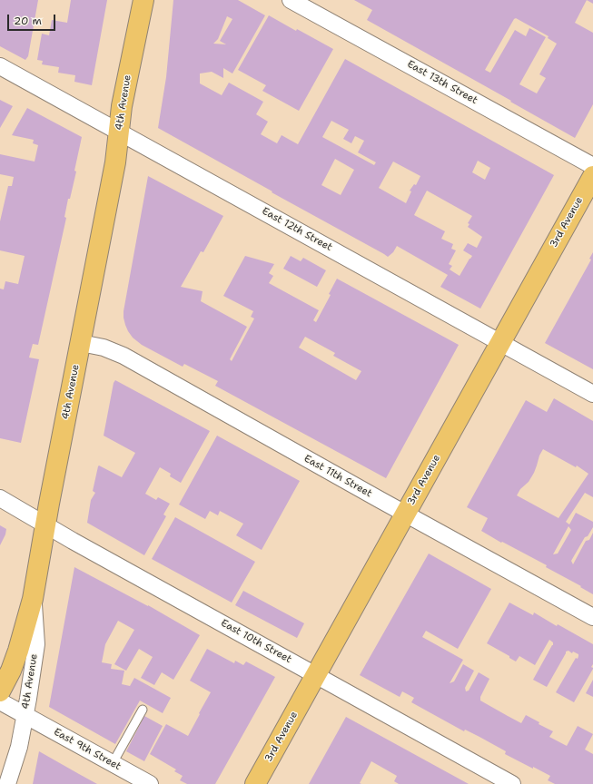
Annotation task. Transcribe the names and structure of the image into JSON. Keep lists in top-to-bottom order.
{
  "streets": {
    "main road": ["4th Avenue", "3rd Avenue"],
    "street": [
      "East 13th Street",
      "East 12th Street",
      "East 11th Street",
      "East 10th Street",
      "East 9th Street"
    ]
  },
  "crossings": [
    ["4th Avenue", "East 12th Street"],
    ["4th Avenue", "East 11th Street"],
    ["4th Avenue", "East 10th Street"],
    ["4th Avenue", "East 9th Street"],
    ["3rd Avenue", "East 12th Street"],
    ["3rd Avenue", "East 11th Street"],
    ["3rd Avenue", "East 10th Street"]
  ],
  "scale_bar": "20 m"
}
